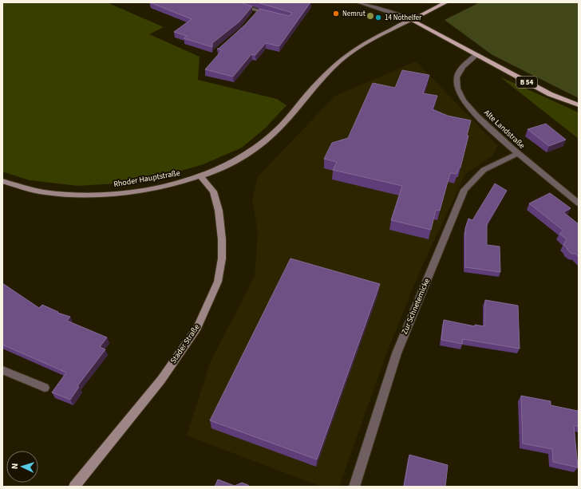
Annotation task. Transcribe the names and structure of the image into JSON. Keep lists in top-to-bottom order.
{
  "streets": {
    "main road": ["B 54", "Rhoder Hauptstraße", "Stader Straße"],
    "street": ["Alte Landstraße", "Zur Schnetemicke"]
  },
  "crossings": [
    ["B 54", "Alte Landstraße"],
    ["B 54", "Rhoder Hauptstraße"],
    ["Alte Landstraße", "Zur Schnetemicke"],
    ["Rhoder Hauptstraße", "Stader Straße"]
  ],
  "places": ["Nemrut", "14 Nothelfer"],
  "north": "left"
}
